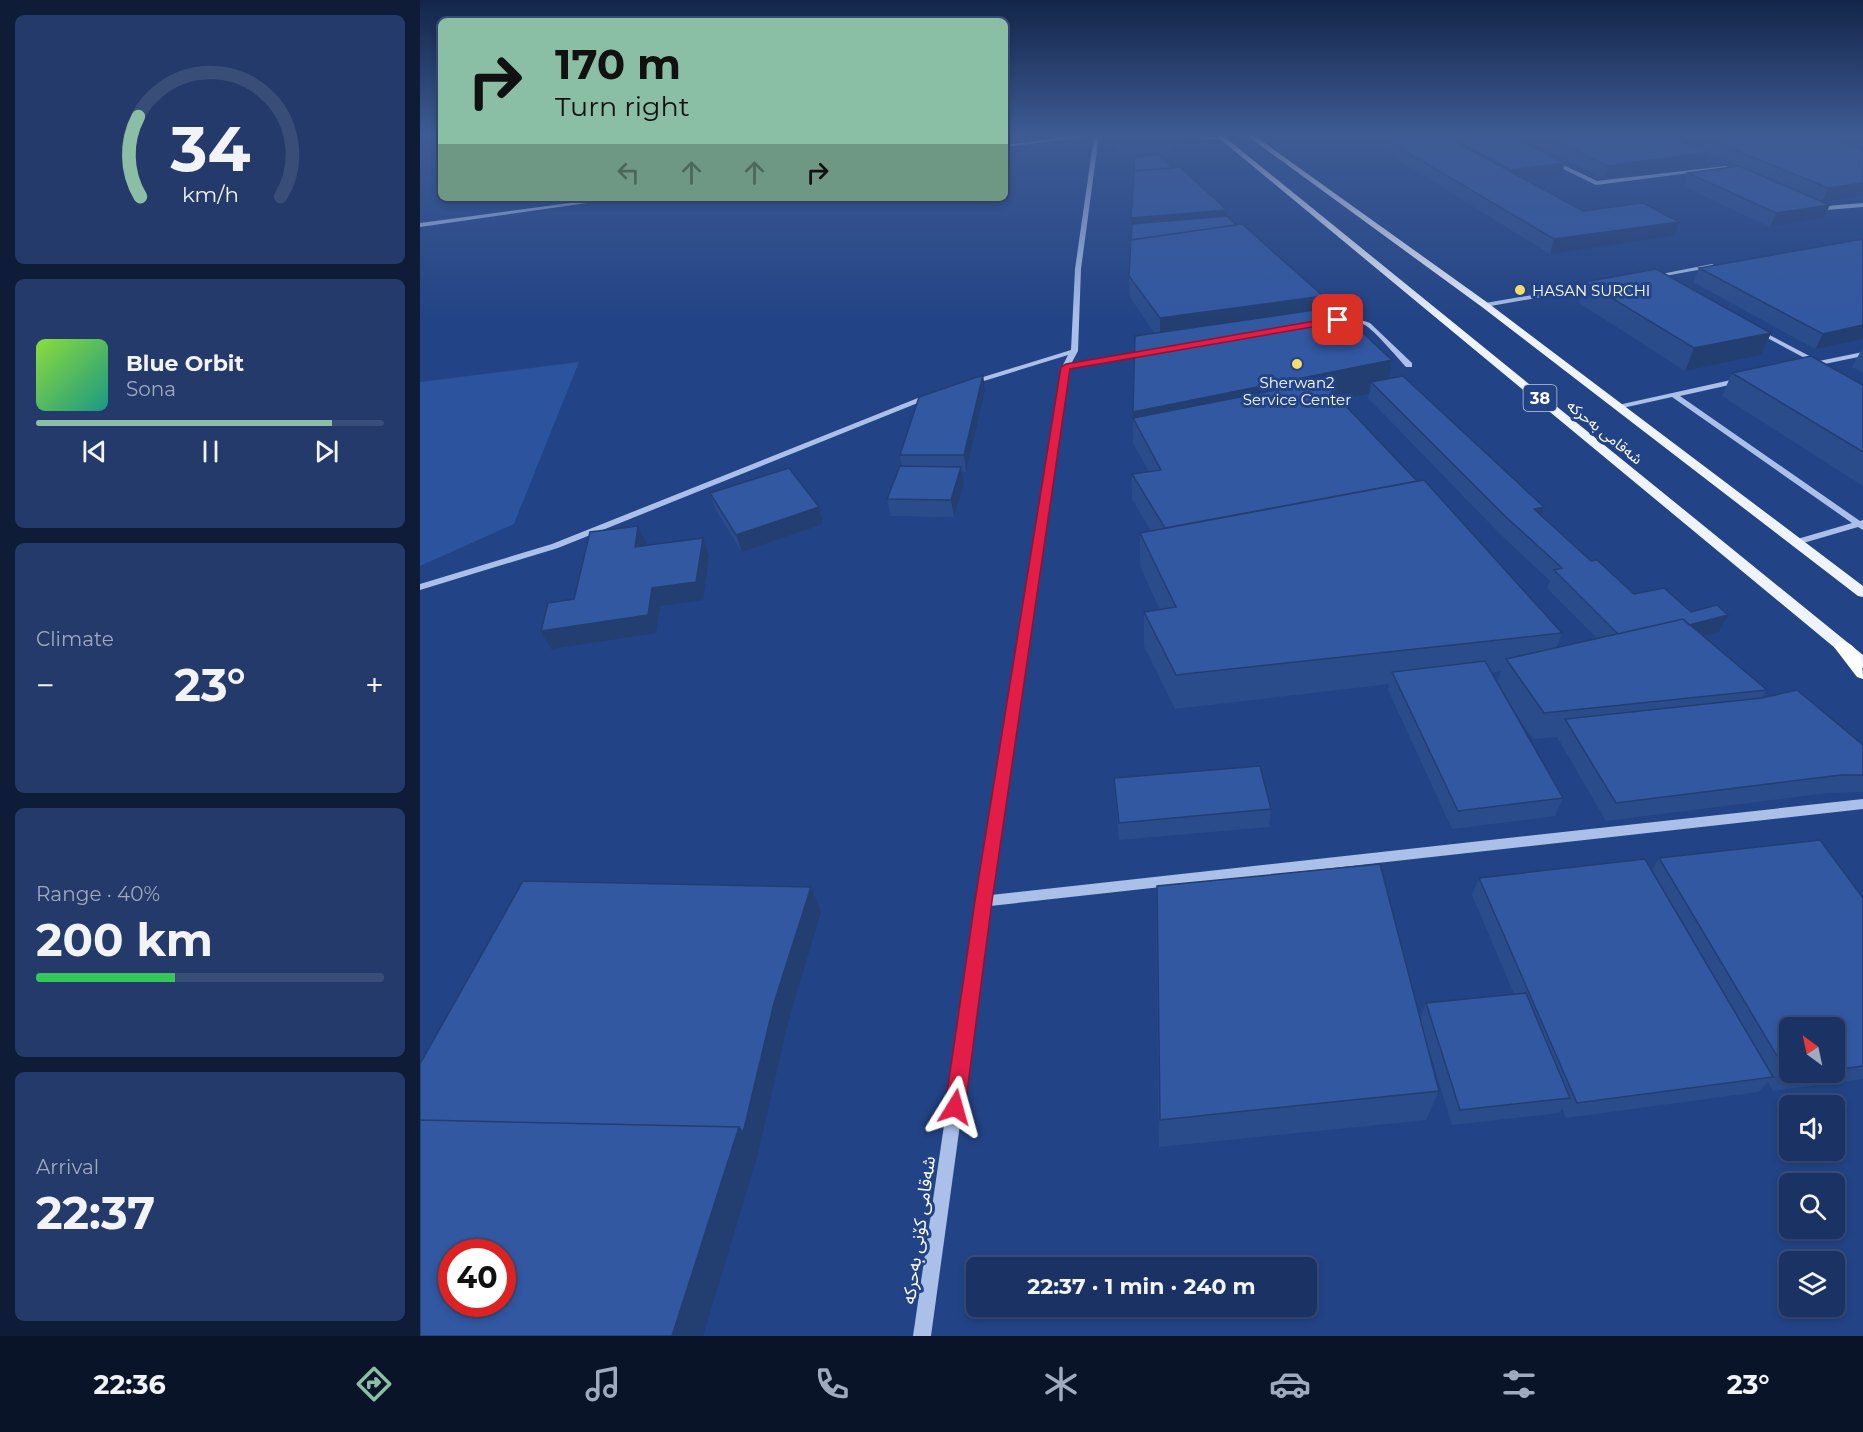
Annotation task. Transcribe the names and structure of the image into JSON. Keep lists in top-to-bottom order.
{
  "streets": {
    "main road": ["38", "شەقامی بەحرکە"],
    "street": ["شەقامی کۆنی بەحرکە"]
  },
  "places": ["HASAN SURCHI", "Sherwan2 Service Center"],
  "north": "top left",
  "page": {
    "turn": ["170 m", "Turn right"],
    "song": ["Blue Orbit", "Sona"],
    "tile": [
      "Climate",
      ["Range · 40%", "200 km"],
      ["Arrival", "22:37"]
    ],
    "heat": ["−", "23°", "+"],
    "limit": "40",
    "trip": "22:37 · 1 min · 240 m",
    "tabs": ["22:36", "23°"],
    "gauge": ["34", "km/h"]
  }
}
